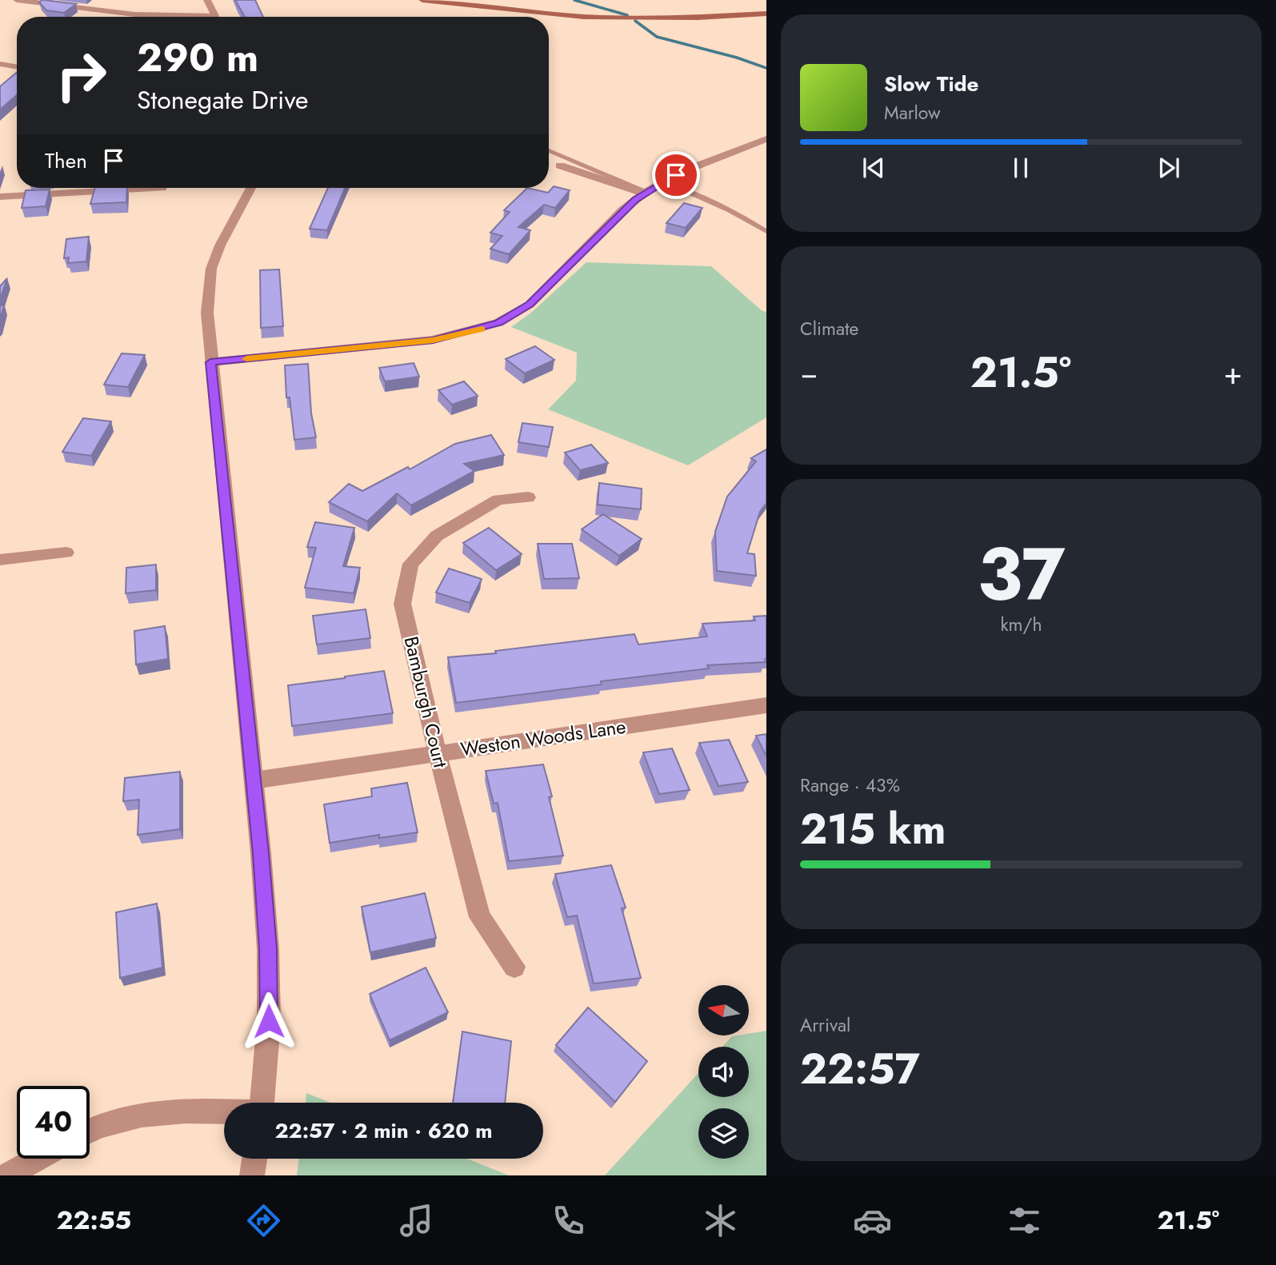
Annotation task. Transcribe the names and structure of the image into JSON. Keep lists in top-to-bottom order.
{
  "streets": {
    "street": ["Bamburgh Court", "Weston Woods Lane"]
  },
  "crossings": [
    ["Bamburgh Court", "Weston Woods Lane"]
  ],
  "north": "left",
  "page": {
    "turn": ["290 m", "Stonegate Drive"],
    "song": ["Slow Tide", "Marlow"],
    "then": "Then",
    "tile": [
      "Climate",
      ["37", "km/h"],
      ["Range · 43%", "215 km"],
      ["Arrival", "22:57"]
    ],
    "heat": ["−", "21.5°", "+"],
    "limit": "40",
    "trip": "22:57 · 2 min · 620 m",
    "tabs": ["22:55", "21.5°"]
  }
}
